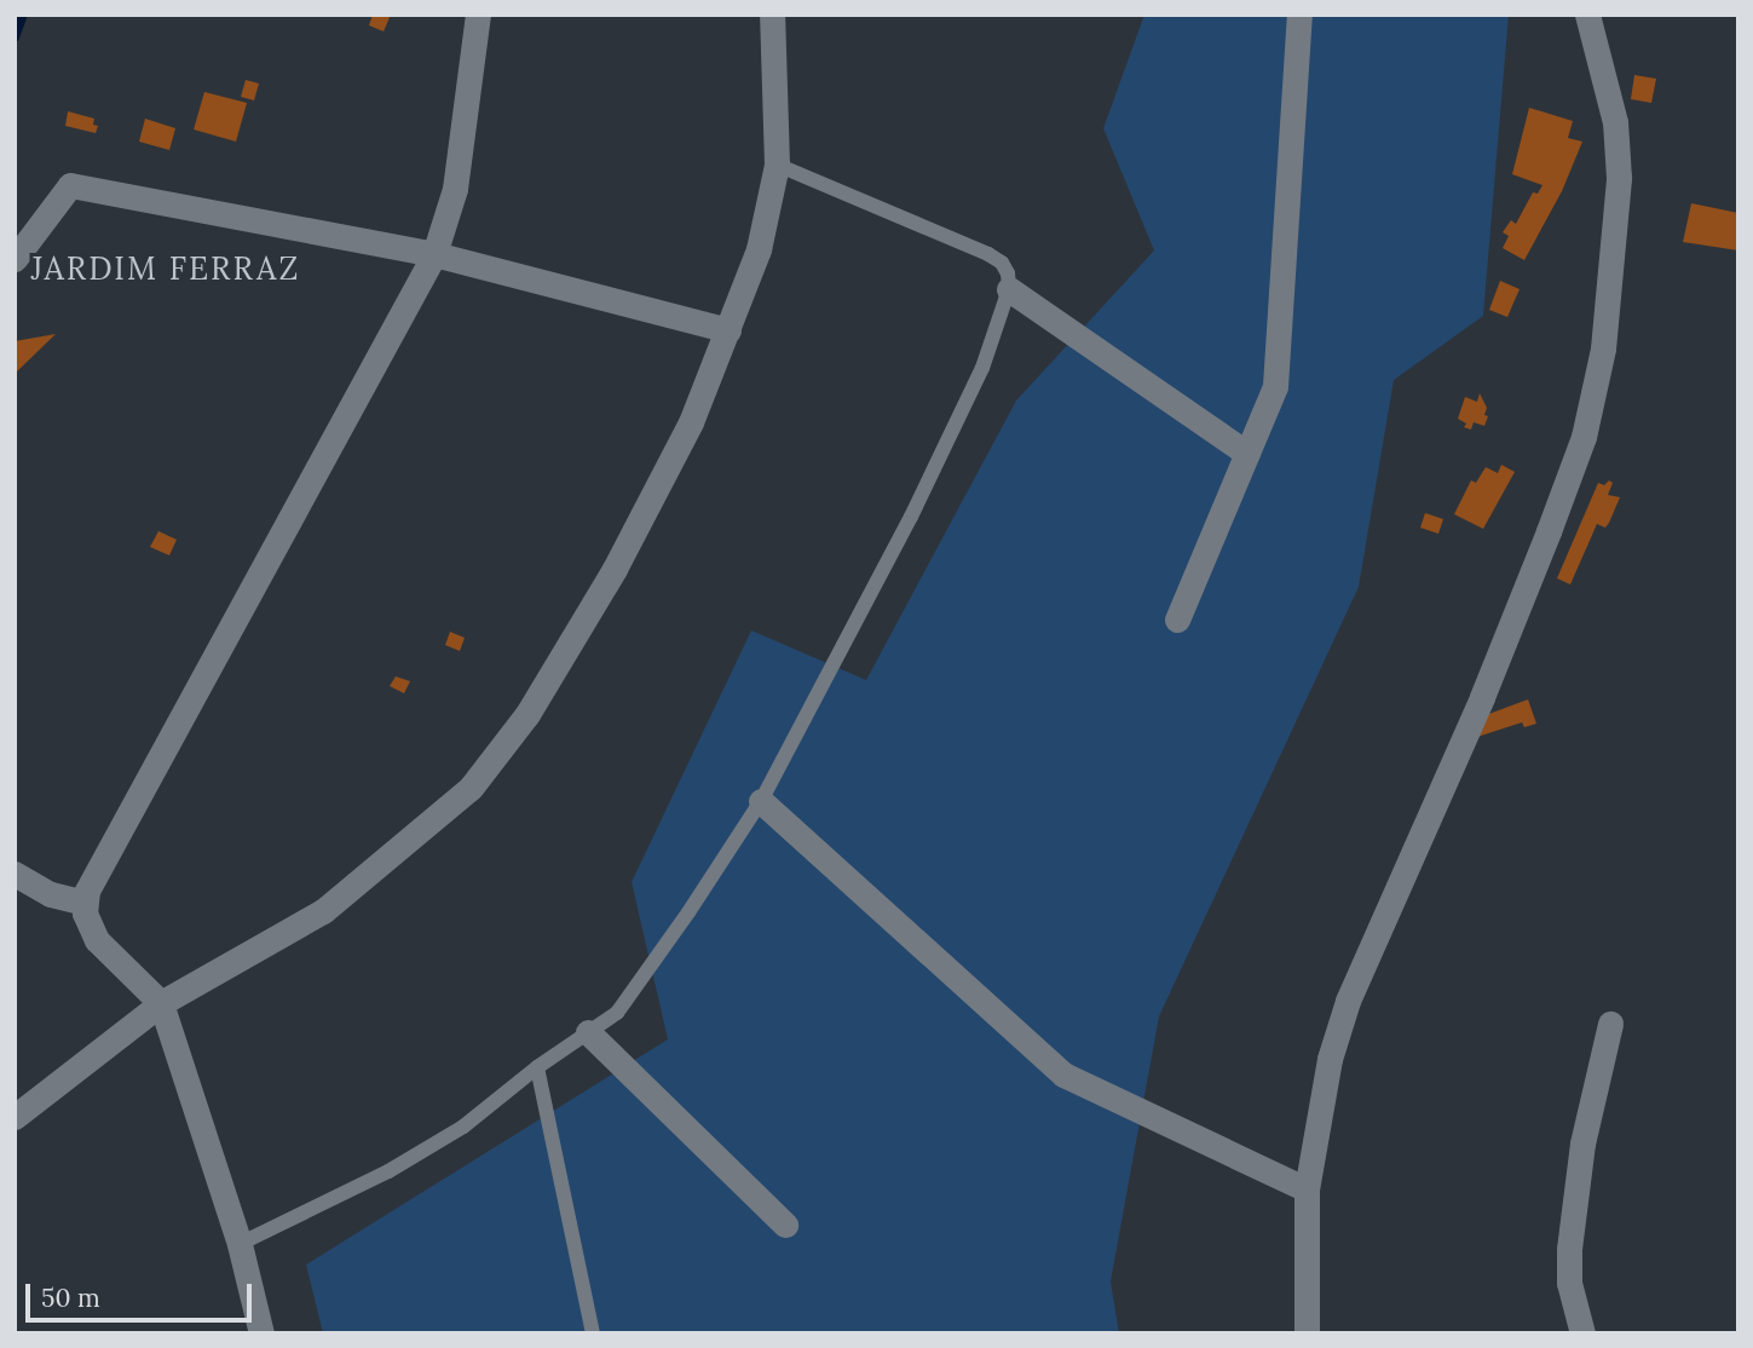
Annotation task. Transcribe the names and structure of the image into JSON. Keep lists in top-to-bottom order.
{
  "districts": ["JARDIM FERRAZ"],
  "scale_bar": "50 m"
}
